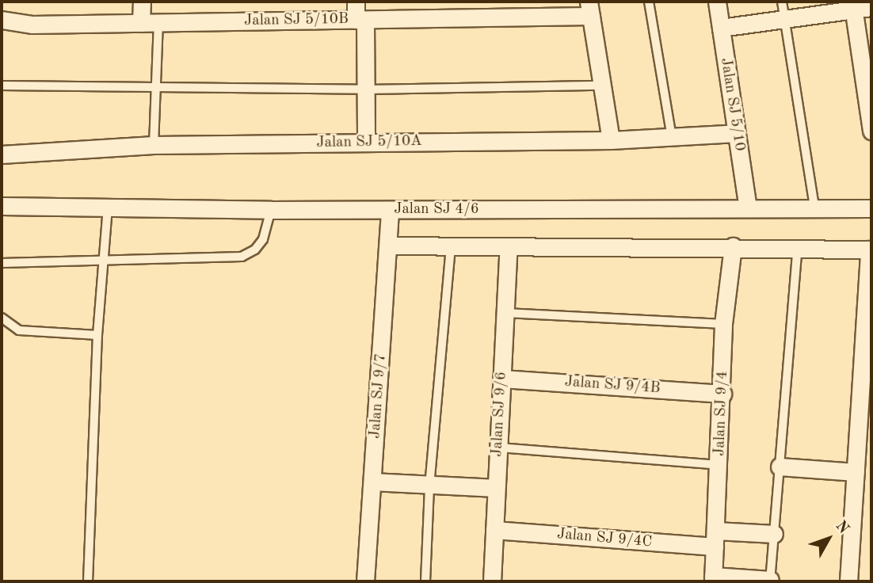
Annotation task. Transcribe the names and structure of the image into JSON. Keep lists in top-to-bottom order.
{
  "streets": {
    "street": [
      "Jalan SJ 5/10B",
      "Jalan SJ 5/10",
      "Jalan SJ 5/10A",
      "Jalan SJ 4/6",
      "Jalan SJ 9/4B",
      "Jalan SJ 9/7",
      "Jalan SJ 9/4",
      "Jalan SJ 9/6",
      "Jalan SJ 9/4C"
    ]
  },
  "crossings": [
    ["Jalan SJ 5/10", "Jalan SJ 5/10A"],
    ["Jalan SJ 5/10", "Jalan SJ 4/6"],
    ["Jalan SJ 4/6", "Jalan SJ 9/7"],
    ["Jalan SJ 9/4B", "Jalan SJ 9/4"],
    ["Jalan SJ 9/4B", "Jalan SJ 9/6"],
    ["Jalan SJ 9/4", "Jalan SJ 9/4C"],
    ["Jalan SJ 9/6", "Jalan SJ 9/4C"]
  ],
  "north": "top right"
}
